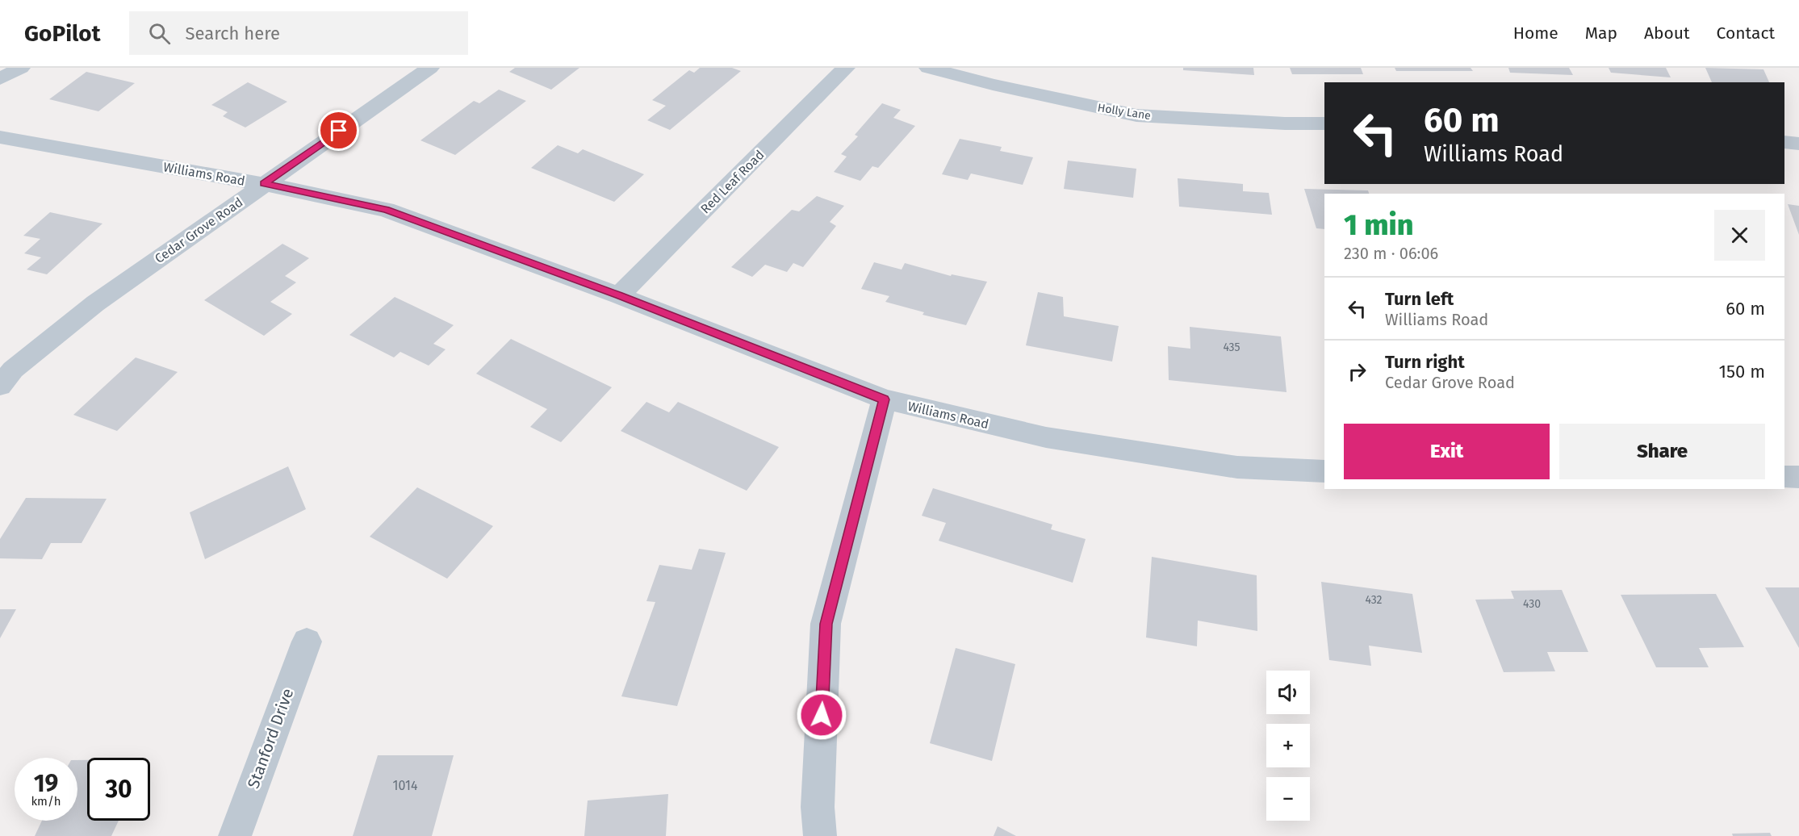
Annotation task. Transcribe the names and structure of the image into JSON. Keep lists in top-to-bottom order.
{
  "streets": {
    "street": [
      "Holly Lane",
      "Williams Road",
      "Red Leaf Road",
      "Cedar Grove Road",
      "Stanford Drive"
    ]
  },
  "crossings": [
    ["Williams Road", "Red Leaf Road"],
    ["Williams Road", "Cedar Grove Road"]
  ],
  "house_numbers": [
    "435",
    "432",
    "430",
    "1014"
  ],
  "page": {
    "header": "GoPilot",
    "search": "Search here",
    "nav": [
      "Home",
      "Map",
      "About",
      "Contact"
    ],
    "turn": ["60 m", "Williams Road"],
    "heading": ["1 min", "230 m · 06:06"],
    "list": [
      {
        "name": "Turn left",
        "note": "Williams Road",
        "value": "60 m"
      },
      {
        "name": "Turn right",
        "note": "Cedar Grove Road",
        "value": "150 m"
      }
    ],
    "buttons": ["Exit", "Share"],
    "map_buttons": ["+", "−"],
    "speed": "19 km/h",
    "limit": "30"
  }
}
